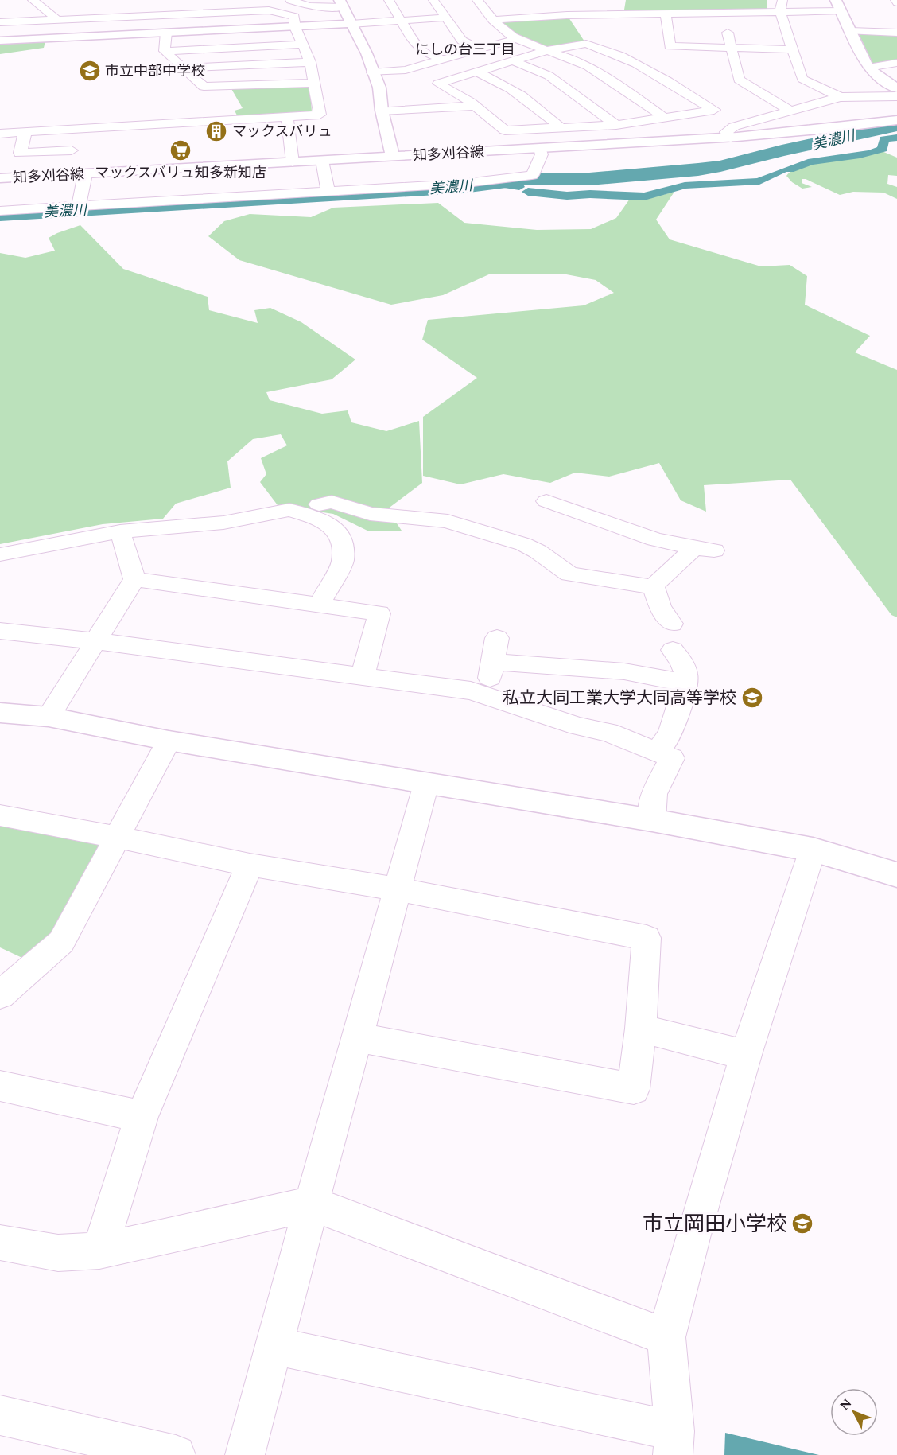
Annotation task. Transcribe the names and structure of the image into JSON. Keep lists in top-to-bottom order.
{
  "streets": {
    "street": ["知多刈谷線"]
  },
  "districts": ["にしの台三丁目"],
  "water": ["美濃川"],
  "places": {
    "school or university": ["市立中部中学校", "私立大同工業大学大同高等学校", "市立岡田小学校"],
    "building": ["マックスバリュ"],
    "supermarket": ["マックスバリュ知多新知店"]
  },
  "north": "top left"
}
